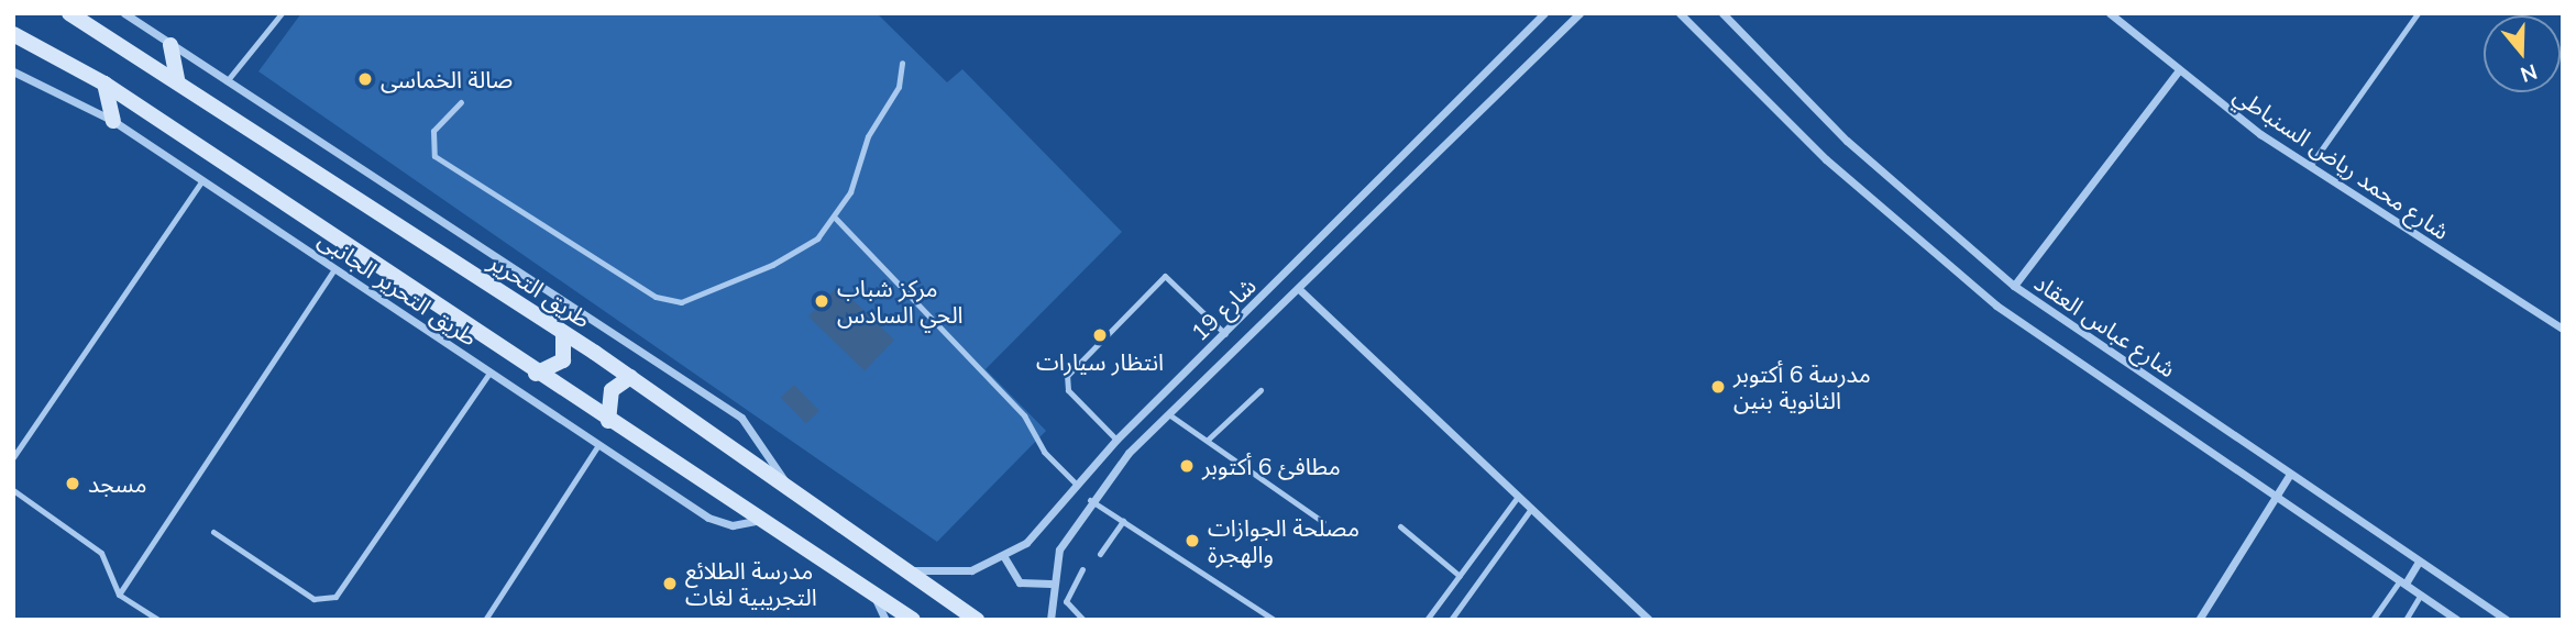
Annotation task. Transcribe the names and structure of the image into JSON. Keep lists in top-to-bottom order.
{
  "streets": {
    "street": [
      "شارع محمد رياض السنباطي",
      "طريق التحرير الجانبى",
      "طريق التحرير",
      "شارع 19",
      "شارع عباس العقاد"
    ]
  },
  "crossings": [
    ["طريق التحرير", "شارع 19"]
  ],
  "places": [
    "صالة الخماسى",
    "مركز شباب الحي السادس",
    "انتظار سيارات",
    "مدرسة 6 أكتوبر الثانوية بنين",
    "مطافئ 6 أكتوبر",
    "مسجد",
    "مصلحة الجوازات والهجرة",
    "مدرسة الطلائع التجريبية لغات"
  ],
  "north": "bottom"
}
